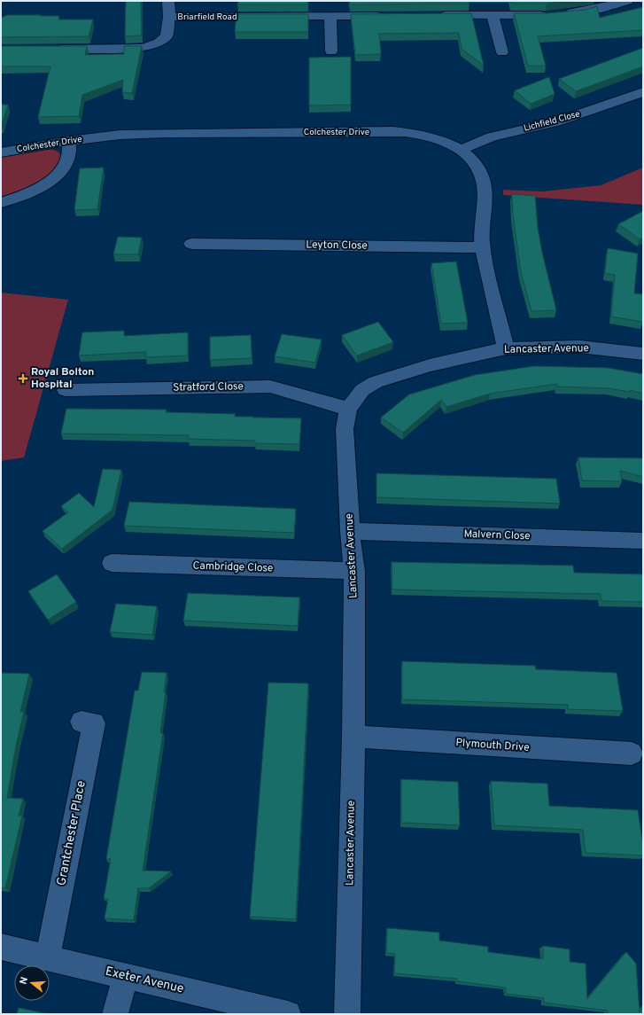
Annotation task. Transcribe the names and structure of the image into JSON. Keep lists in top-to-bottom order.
{
  "streets": {
    "street": [
      "Briarfield Road",
      "Lichfield Close",
      "Colchester Drive",
      "Leyton Close",
      "Lancaster Avenue",
      "Stratford Close",
      "Malvern Close",
      "Cambridge Close",
      "Plymouth Drive",
      "Grantchester Place",
      "Exeter Avenue"
    ]
  },
  "crossings": [
    ["Lichfield Close", "Colchester Drive"],
    ["Colchester Drive", "Leyton Close"],
    ["Colchester Drive", "Lancaster Avenue"],
    ["Lancaster Avenue", "Stratford Close"],
    ["Lancaster Avenue", "Malvern Close"],
    ["Lancaster Avenue", "Cambridge Close"],
    ["Lancaster Avenue", "Plymouth Drive"],
    ["Grantchester Place", "Exeter Avenue"]
  ],
  "places": {
    "health": ["Royal Bolton Hospital"]
  },
  "north": "left"
}
